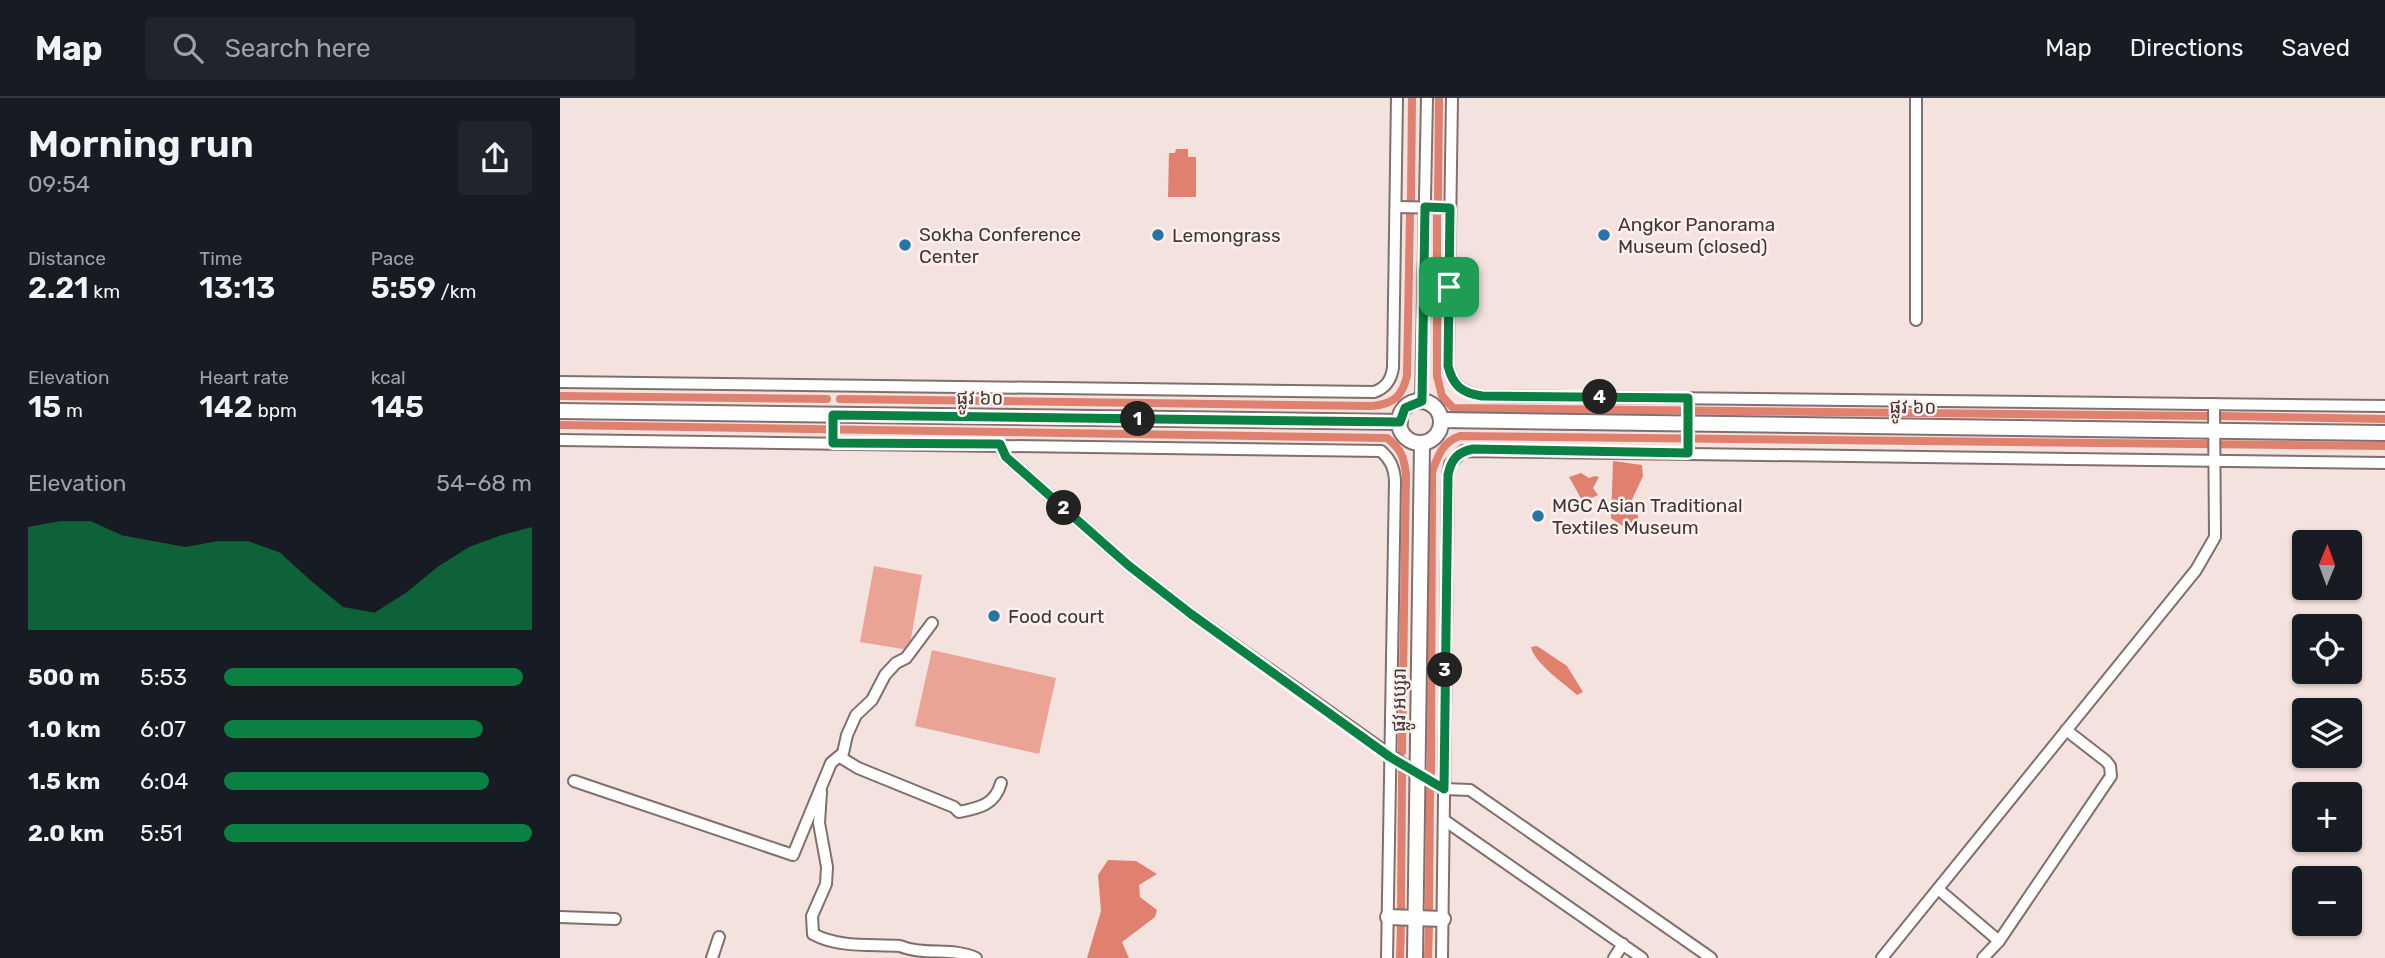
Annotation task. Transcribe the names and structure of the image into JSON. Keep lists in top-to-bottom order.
{
  "streets": {
    "main road": ["ផ្លូវ ៦០", "ផ្លូវ អប្សរា"]
  },
  "crossings": [
    ["ផ្លូវ ៦០", "ផ្លូវ អប្សរា"]
  ],
  "places": [
    "Lemongrass",
    "Angkor Panorama Museum (closed)",
    "Sokha Conference Center",
    "MGC Asian Traditional Textiles Museum",
    "Food court"
  ],
  "north": "top",
  "page": {
    "header": "Map",
    "search": "Search here",
    "nav": ["Map", "Directions", "Saved"],
    "heading": ["Morning run", "09:54"],
    "stats": [
      ["Distance", "2.21 km"],
      ["Time", "13:13"],
      ["Pace", "5:59 /km"],
      ["Elevation", "15 m"],
      ["Heart rate", "142 bpm"],
      ["kcal", "145"]
    ],
    "pins": [
      "4",
      "1",
      "2",
      "3"
    ],
    "chart": ["Elevation", "54–68 m"],
    "map_buttons": ["+", "−"],
    "list": [
      {
        "name": "500 m",
        "note": "5:53"
      },
      {
        "name": "1.0 km",
        "note": "6:07"
      },
      {
        "name": "1.5 km",
        "note": "6:04"
      },
      {
        "name": "2.0 km",
        "note": "5:51"
      }
    ]
  }
}
